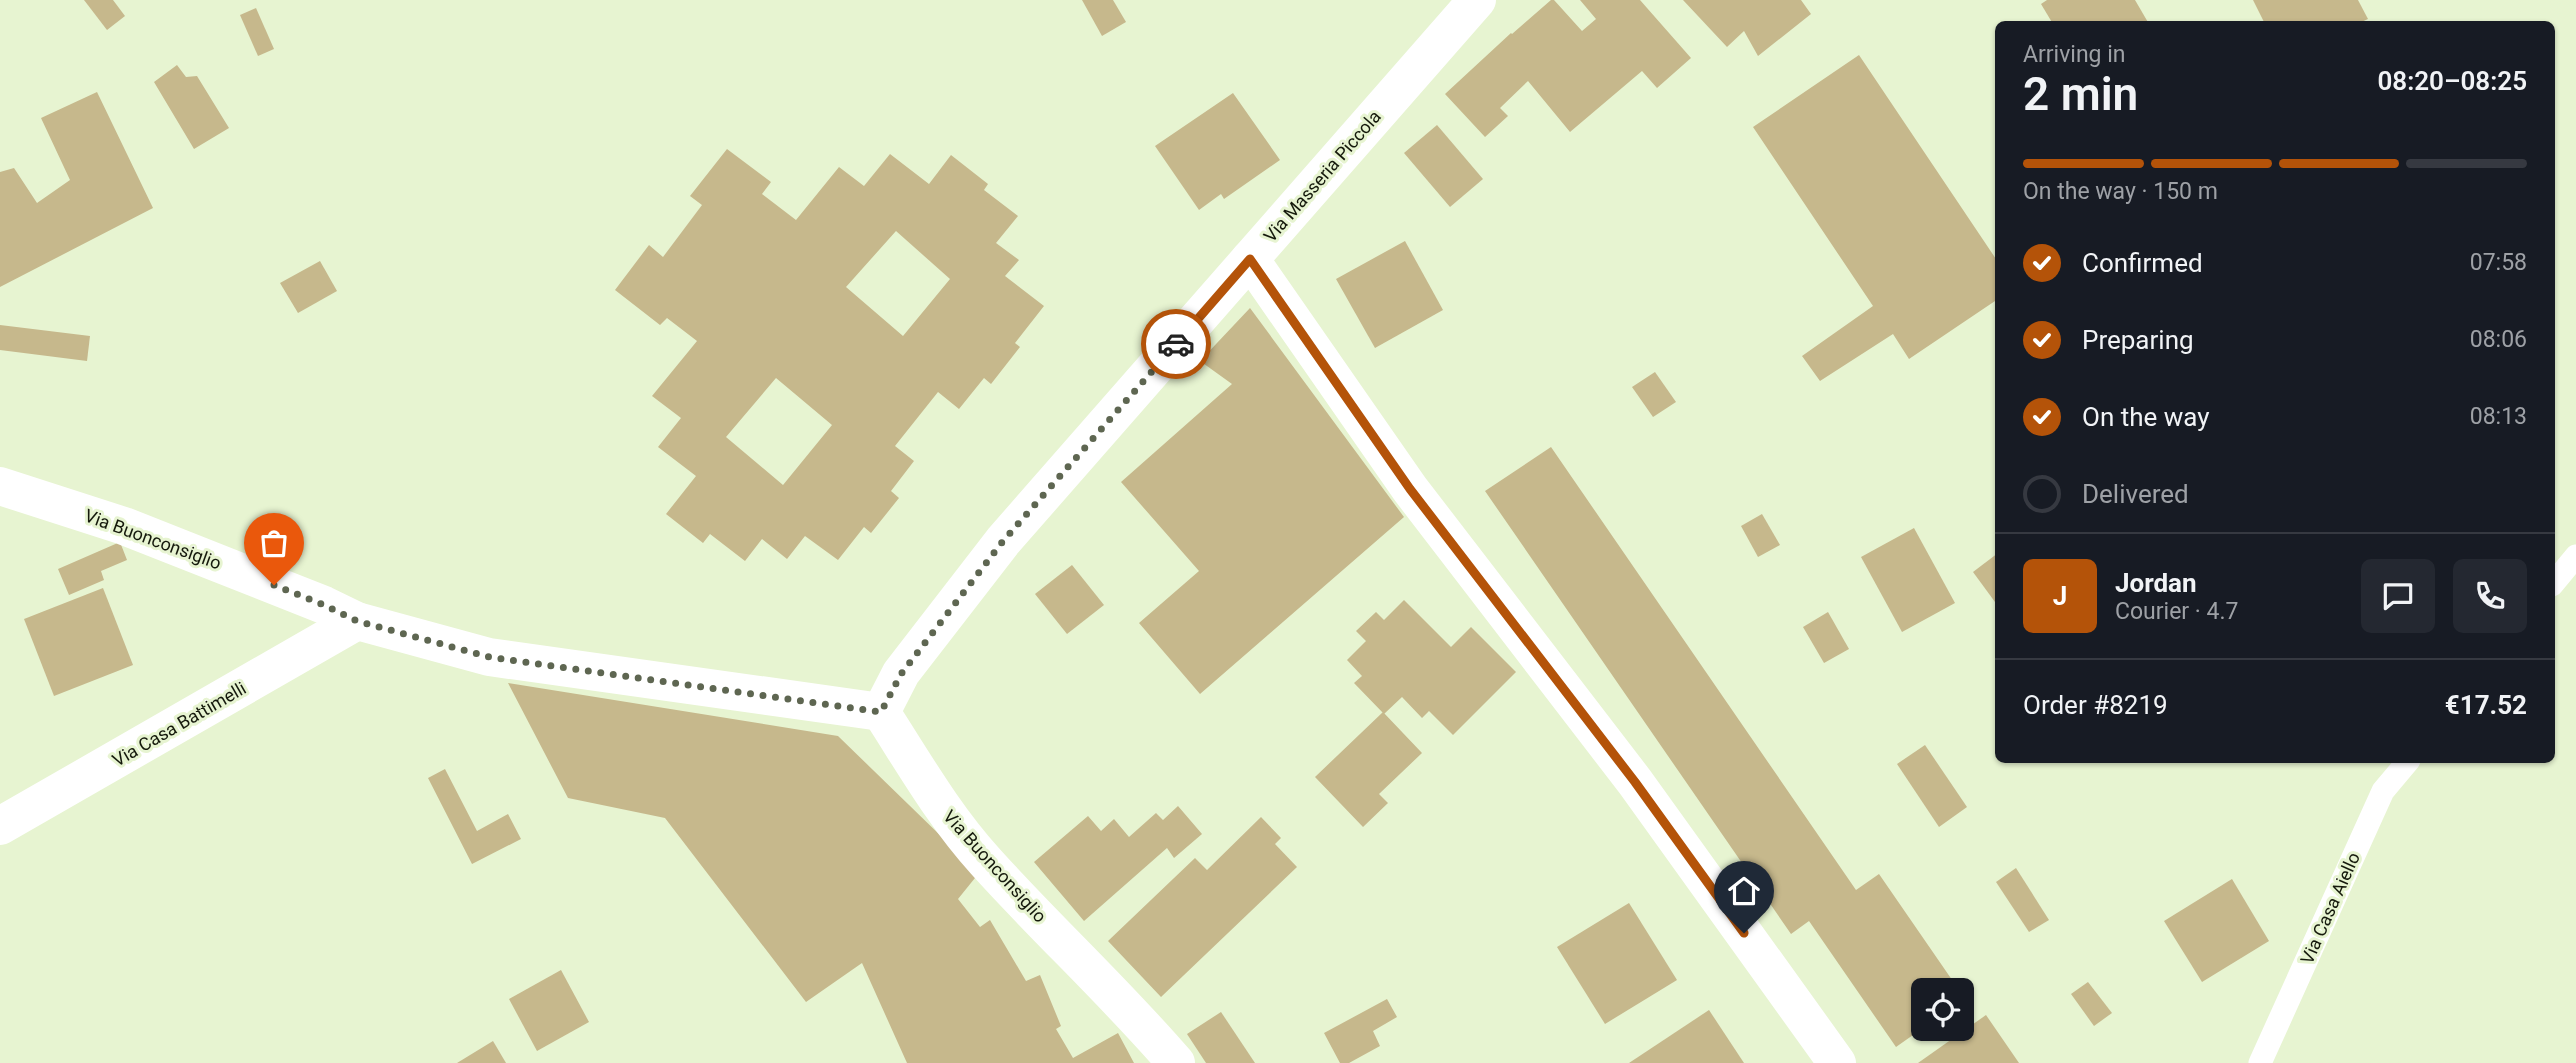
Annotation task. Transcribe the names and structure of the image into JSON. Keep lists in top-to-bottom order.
{
  "streets": {
    "street": ["Via Masseria Piccola", "Via Buonconsiglio", "Via Casa Battimelli"],
    "lane": ["Via Casa Aiello"]
  },
  "crossings": [
    ["Via Masseria Piccola", "Via Buonconsiglio"],
    ["Via Buonconsiglio", "Via Casa Battimelli"]
  ],
  "page": {
    "heading": ["2 min", "Arriving in", "08:20–08:25"],
    "panel": [
      "Jordan",
      "Courier · 4.7",
      "Order #8219",
      "€17.52"
    ],
    "bar": "On the way · 150 m",
    "list": [
      ["Confirmed", "07:58"],
      ["Preparing", "08:06"],
      ["On the way", "08:13"],
      "Delivered"
    ],
    "round": "J"
  }
}
